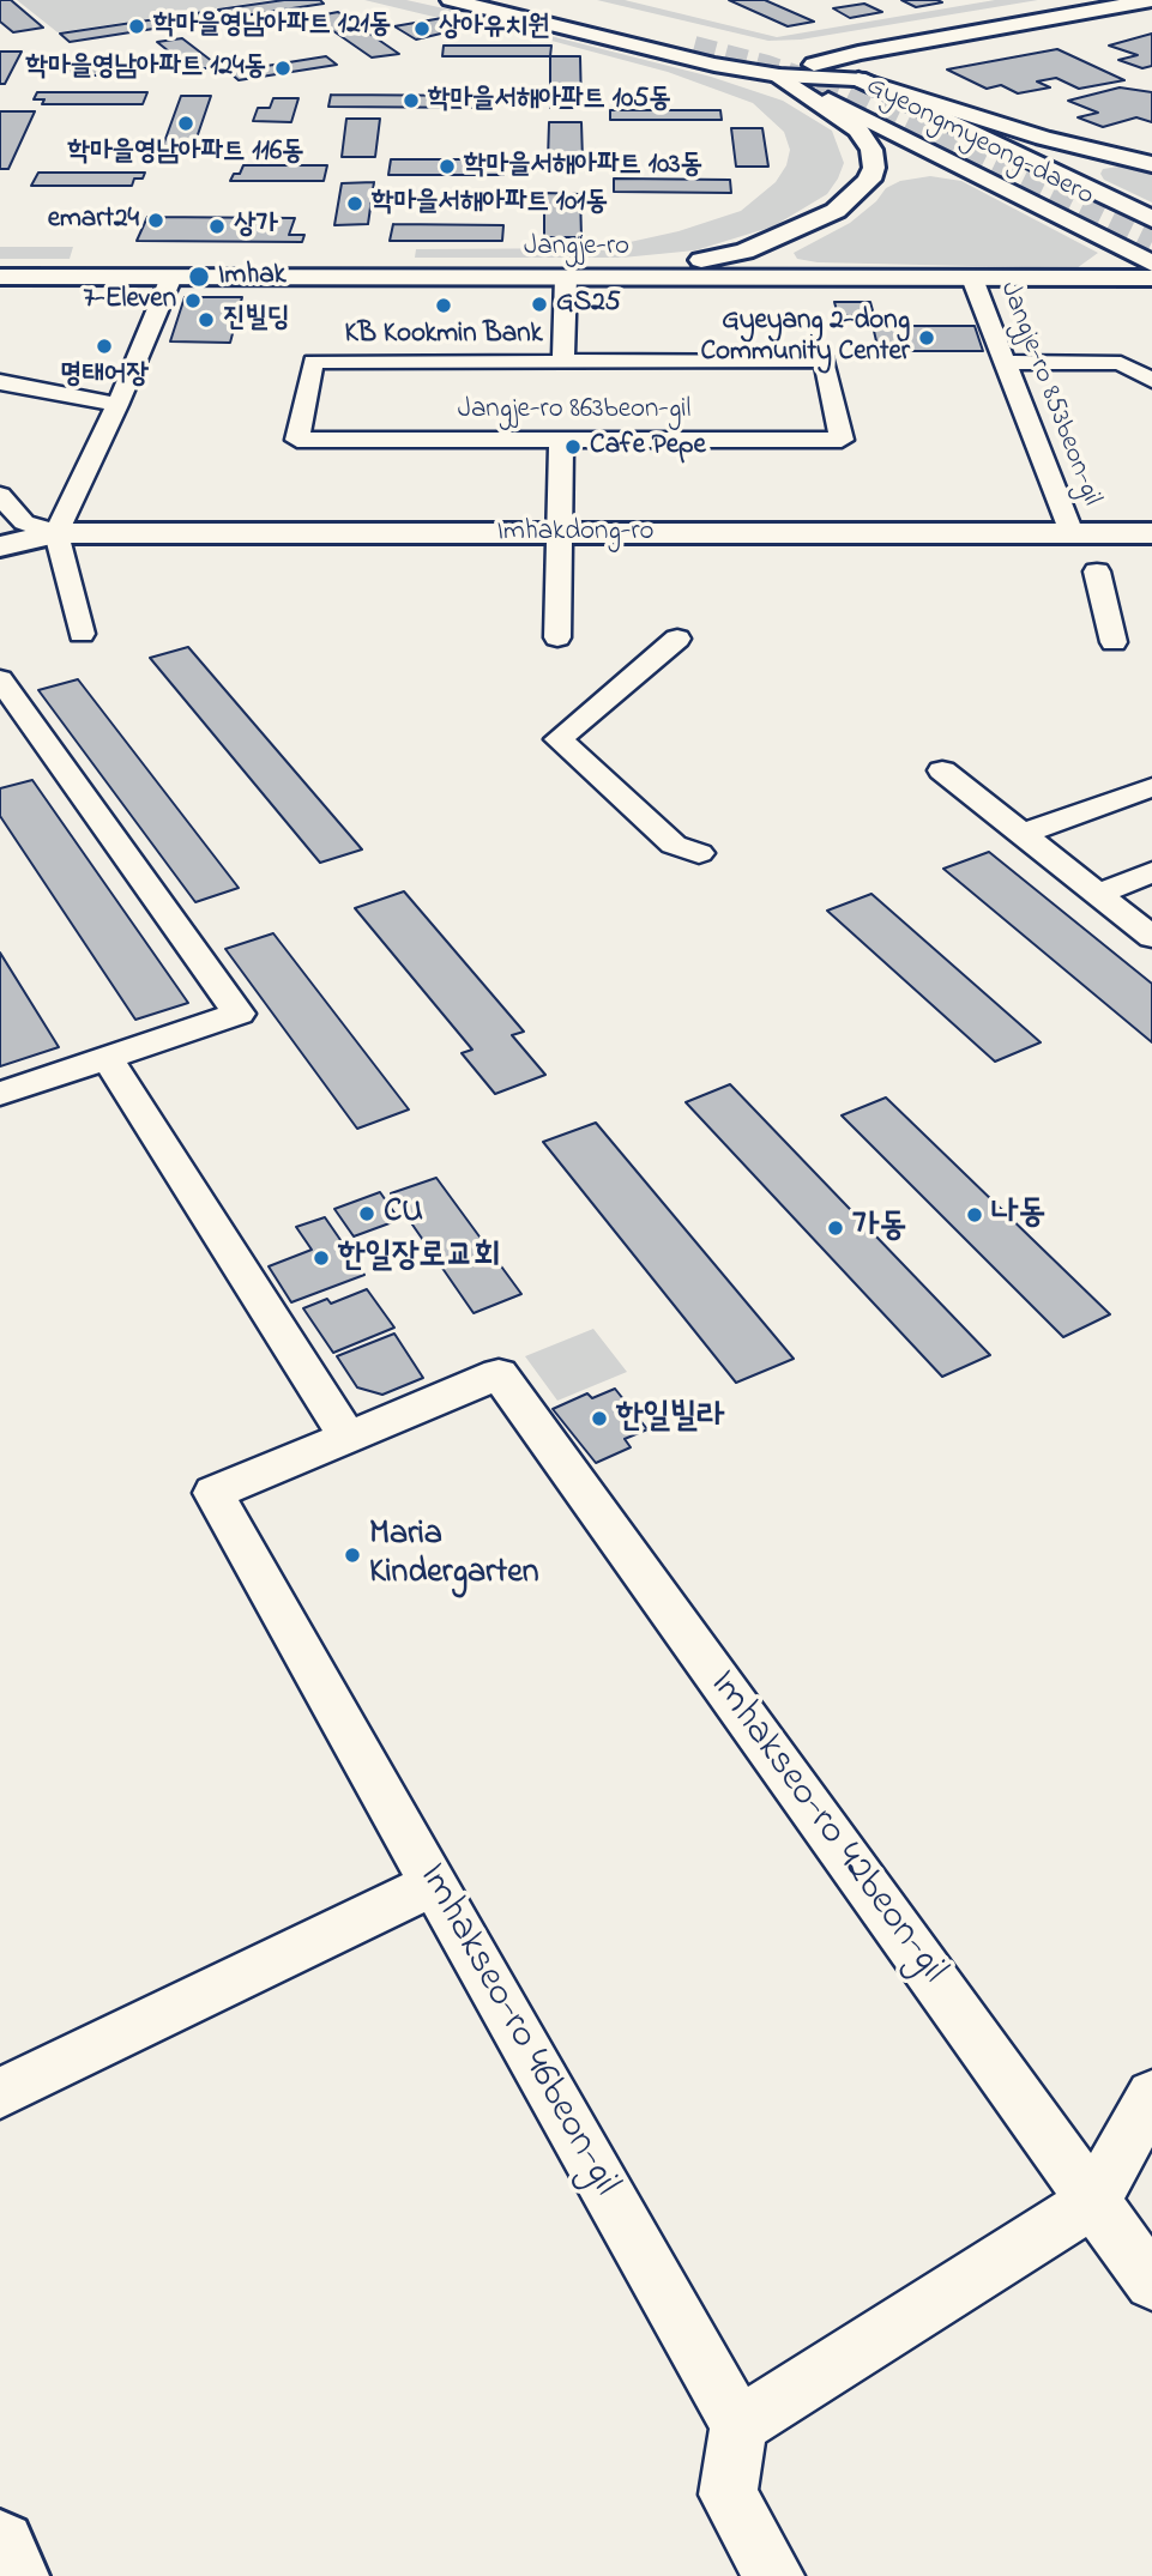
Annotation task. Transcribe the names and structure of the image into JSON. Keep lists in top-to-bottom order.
{
  "streets": {
    "street": [
      "Gyeongmyeong-daero",
      "Jangje-ro",
      "Jangje-ro 853beon-gil",
      "Jangje-ro 863beon-gil",
      "Imhakdong-ro",
      "Imhakseo-ro 42beon-gil",
      "Imhakseo-ro 46beon-gil"
    ]
  },
  "crossings": [
    ["Jangje-ro", "Jangje-ro 853beon-gil"],
    ["Jangje-ro", "Jangje-ro 863beon-gil"],
    ["Jangje-ro 853beon-gil", "Imhakdong-ro"],
    ["Imhakseo-ro 42beon-gil", "Imhakseo-ro 46beon-gil"]
  ],
  "places": [
    "학마을영남아파트 121동",
    "상아유치원",
    "학마을영남아파트 124동",
    "학마을서해아파트 105동",
    "학마을영남아파트 116동",
    "학마을서해아파트 103동",
    "학마을서해아파트 101동",
    "emart24",
    "상가",
    "Imhak",
    "7-Eleven",
    "GS25",
    "KB Kookmin Bank",
    "진빌딩",
    "Gyeyang 2-dong Community Center",
    "명태어장",
    "Cafe Pepe",
    "CU",
    "나동",
    "가동",
    "한일장로교회",
    "한일빌라",
    "Maria Kindergarten"
  ]
}
